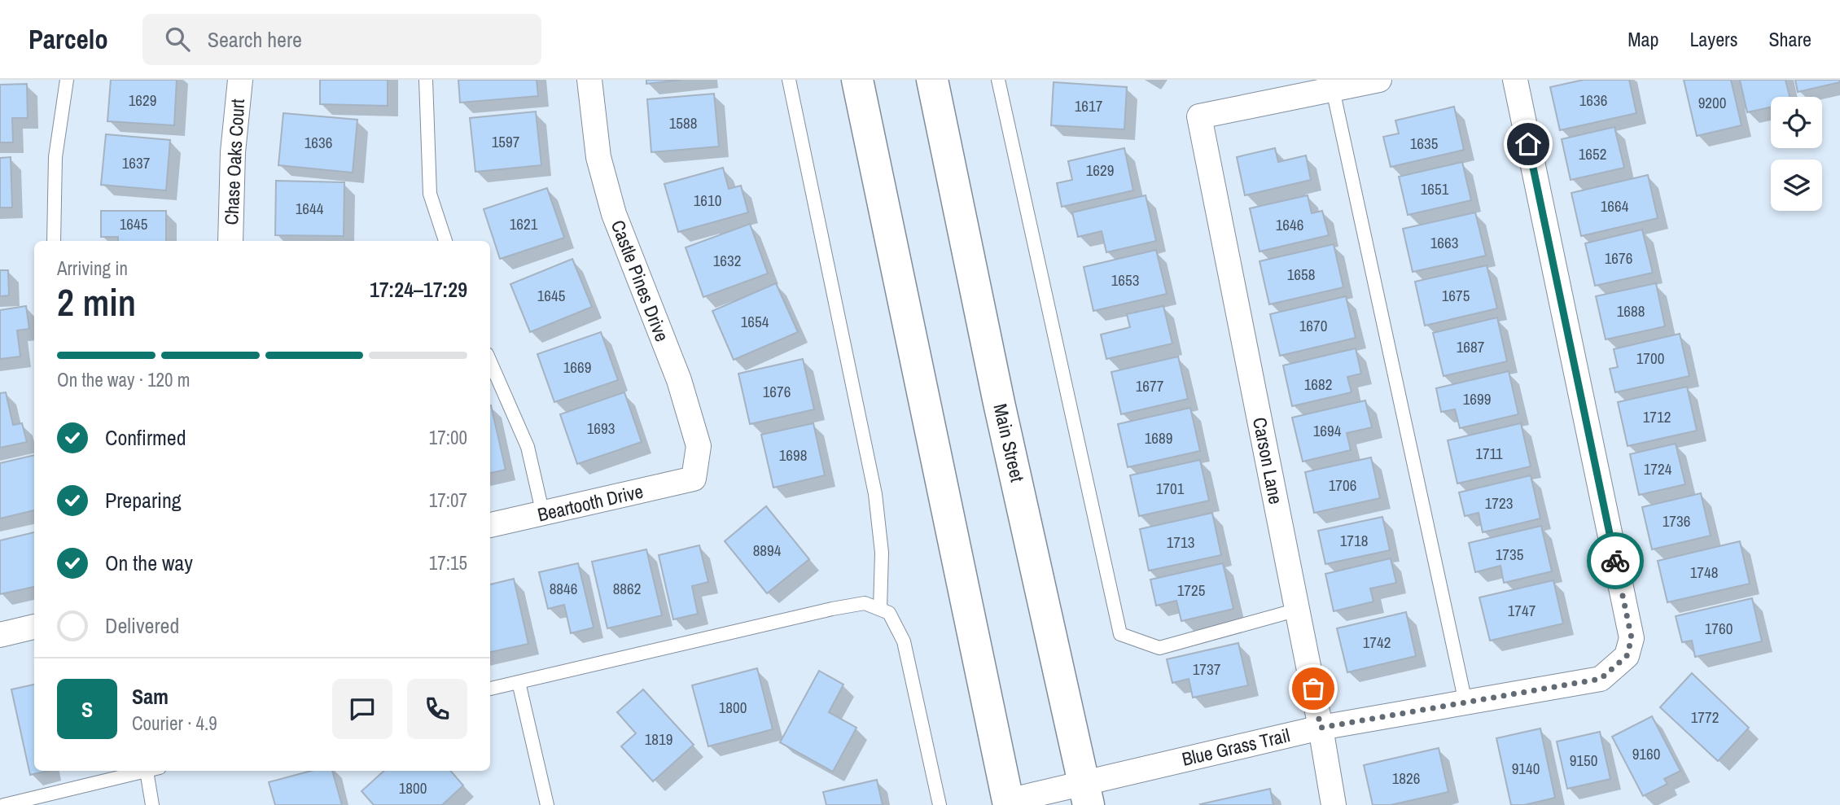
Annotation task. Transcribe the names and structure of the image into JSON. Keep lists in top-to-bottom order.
{
  "streets": {
    "main road": ["Main Street"],
    "street": [
      "Chase Oaks Court",
      "Castle Pines Drive",
      "Carson Lane",
      "Beartooth Drive",
      "Blue Grass Trail"
    ]
  },
  "crossings": [
    ["Castle Pines Drive", "Beartooth Drive"],
    ["Main Street", "Blue Grass Trail"],
    ["Carson Lane", "Blue Grass Trail"]
  ],
  "house_numbers": [
    "1629",
    "1636",
    "9200",
    "1617",
    "1588",
    "1597",
    "1636",
    "1635",
    "1652",
    "1637",
    "1629",
    "1651",
    "1610",
    "1664",
    "1644",
    "1645",
    "1621",
    "1646",
    "1663",
    "1676",
    "1632",
    "1658",
    "1653",
    "1645",
    "1675",
    "1688",
    "1654",
    "1670",
    "1687",
    "1700",
    "1669",
    "1682",
    "1677",
    "1676",
    "1699",
    "1712",
    "1693",
    "1694",
    "1689",
    "1711",
    "1698",
    "1724",
    "1706",
    "1701",
    "1723",
    "1736",
    "1718",
    "1713",
    "8894",
    "1735",
    "1748",
    "8846",
    "8862",
    "1725",
    "1747",
    "1760",
    "1742",
    "1737",
    "1800",
    "1772",
    "1819",
    "9160",
    "9150",
    "9140",
    "1826",
    "1800"
  ],
  "page": {
    "header": "Parcelo",
    "search": "Search here",
    "nav": ["Map", "Layers", "Share"],
    "heading": ["2 min", "Arriving in", "17:24–17:29"],
    "panel": ["Sam", "Courier · 4.9"],
    "bar": "On the way · 120 m",
    "list": [
      ["Confirmed", "17:00"],
      ["Preparing", "17:07"],
      ["On the way", "17:15"],
      "Delivered"
    ],
    "round": "S"
  }
}
